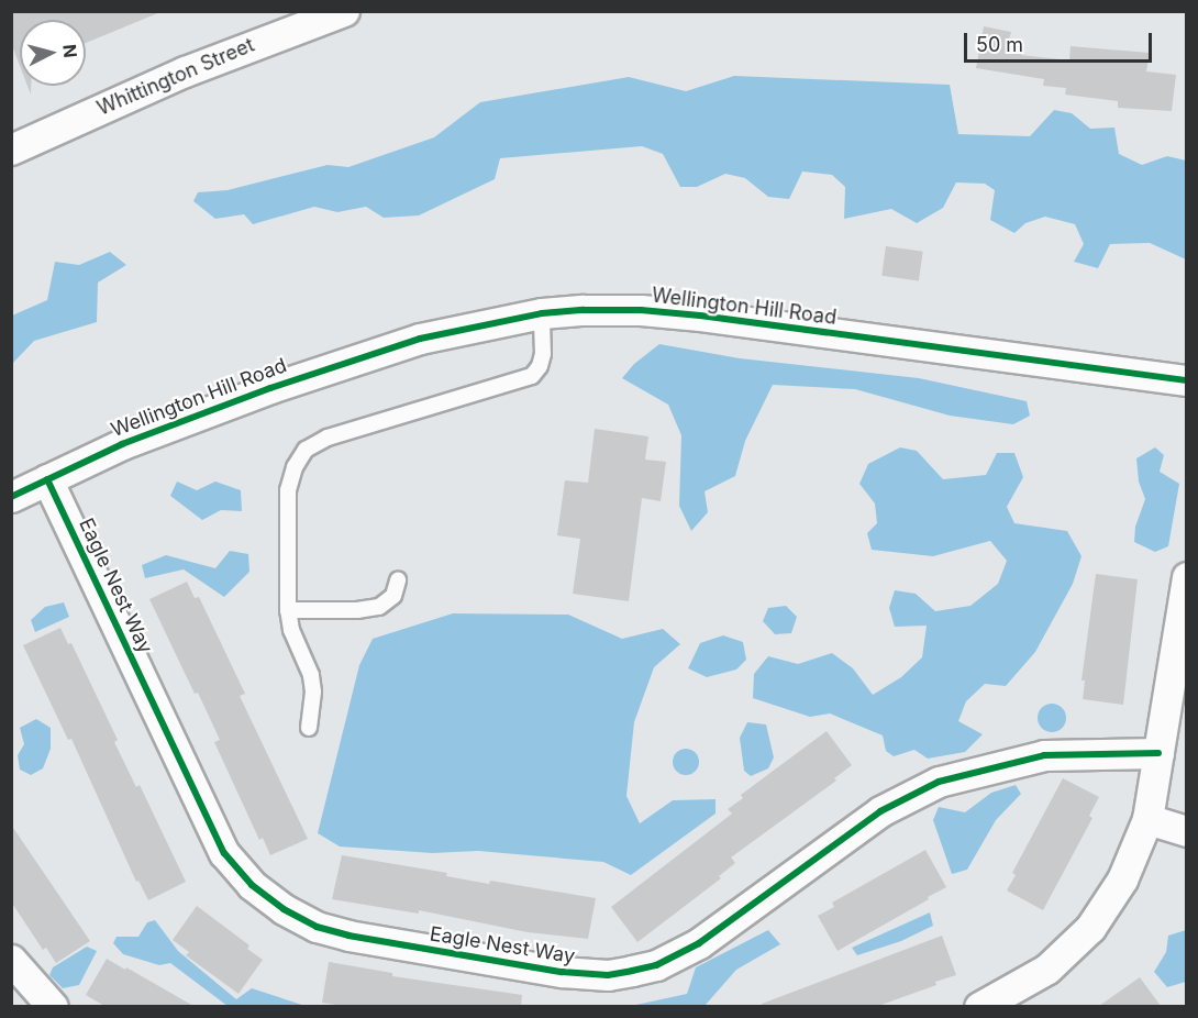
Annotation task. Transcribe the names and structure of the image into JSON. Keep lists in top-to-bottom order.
{
  "streets": {
    "street": ["Whittington Street", "Wellington Hill Road", "Eagle Nest Way"]
  },
  "crossings": [
    ["Wellington Hill Road", "Eagle Nest Way"]
  ],
  "scale_bar": "50 m",
  "north": "right"
}
